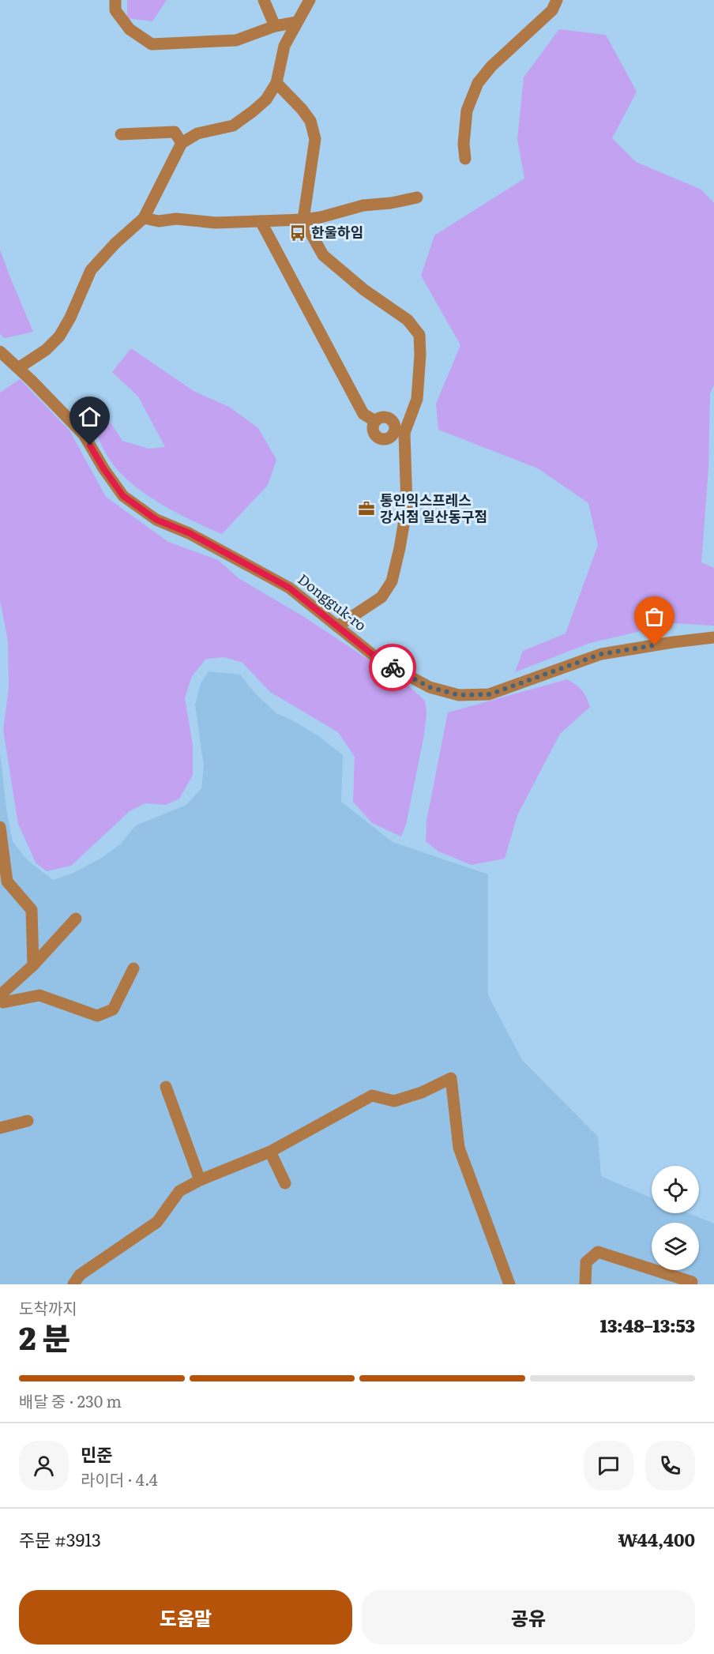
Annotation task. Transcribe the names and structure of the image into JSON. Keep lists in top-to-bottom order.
{
  "streets": {
    "street": ["Dongguk-ro"]
  },
  "places": {
    "bus stop": ["한울하임"],
    "office": ["통인익스프레스 강서점 일산동구점"]
  },
  "page": {
    "heading": ["2 분", "도착까지", "13:48–13:53"],
    "panel": [
      "민준",
      "라이더 · 4.4",
      "주문 #3913",
      "₩44,400"
    ],
    "bar": "배달 중 · 230 m",
    "buttons": ["도움말", "공유"]
  }
}
